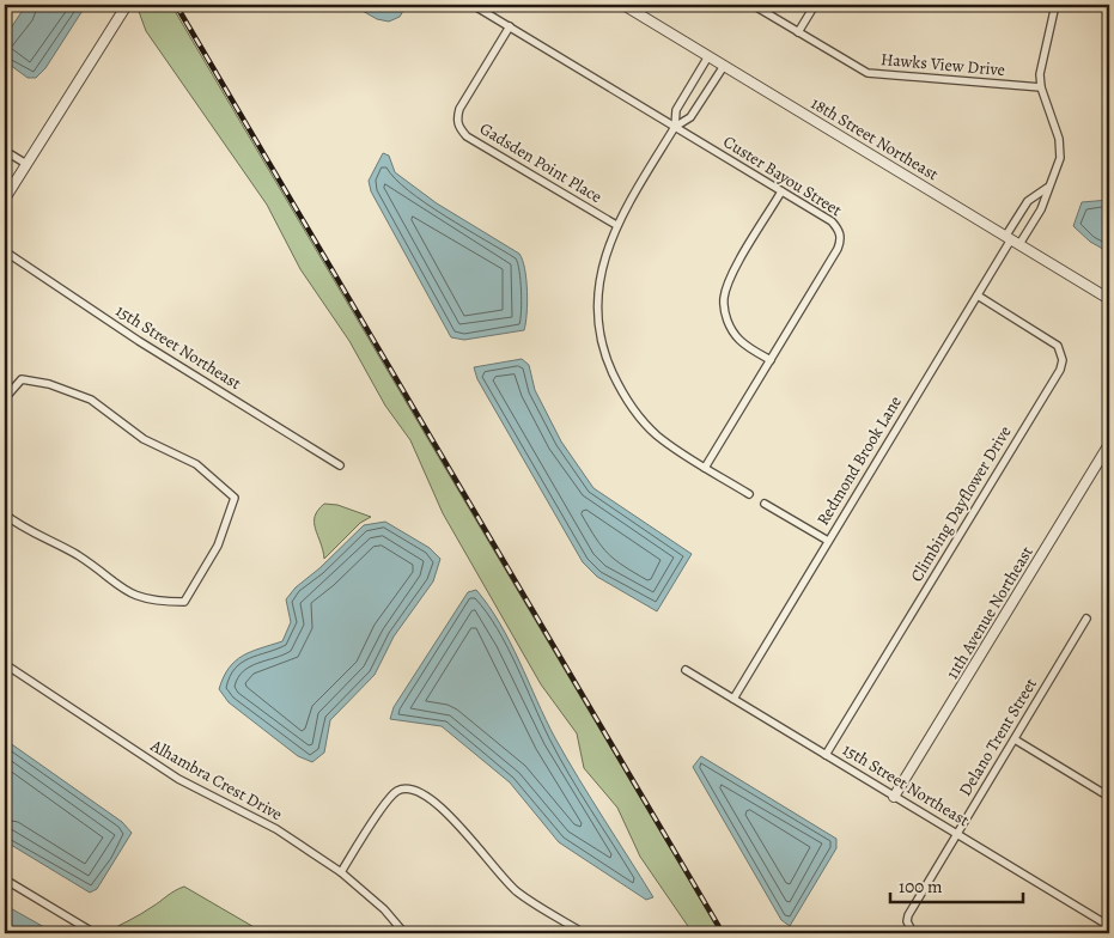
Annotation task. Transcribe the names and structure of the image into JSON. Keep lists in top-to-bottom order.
{
  "streets": {
    "street": [
      "Hawks View Drive",
      "18th Street Northeast",
      "Gadsden Point Place",
      "Custer Bayou Street",
      "15th Street Northeast",
      "Redmond Brook Lane",
      "Climbing Dayflower Drive",
      "11th Avenue Northeast",
      "Delano Trent Street",
      "Alhambra Crest Drive"
    ]
  },
  "crossings": [
    ["Hawks View Drive", "Redmond Brook Lane"],
    ["18th Street Northeast", "Redmond Brook Lane"],
    ["Gadsden Point Place", "Custer Bayou Street"],
    ["15th Street Northeast", "Redmond Brook Lane"],
    ["15th Street Northeast", "Climbing Dayflower Drive"],
    ["15th Street Northeast", "11th Avenue Northeast"],
    ["15th Street Northeast", "Delano Trent Street"],
    ["Redmond Brook Lane", "Climbing Dayflower Drive"]
  ],
  "scale_bar": "100 m"
}
